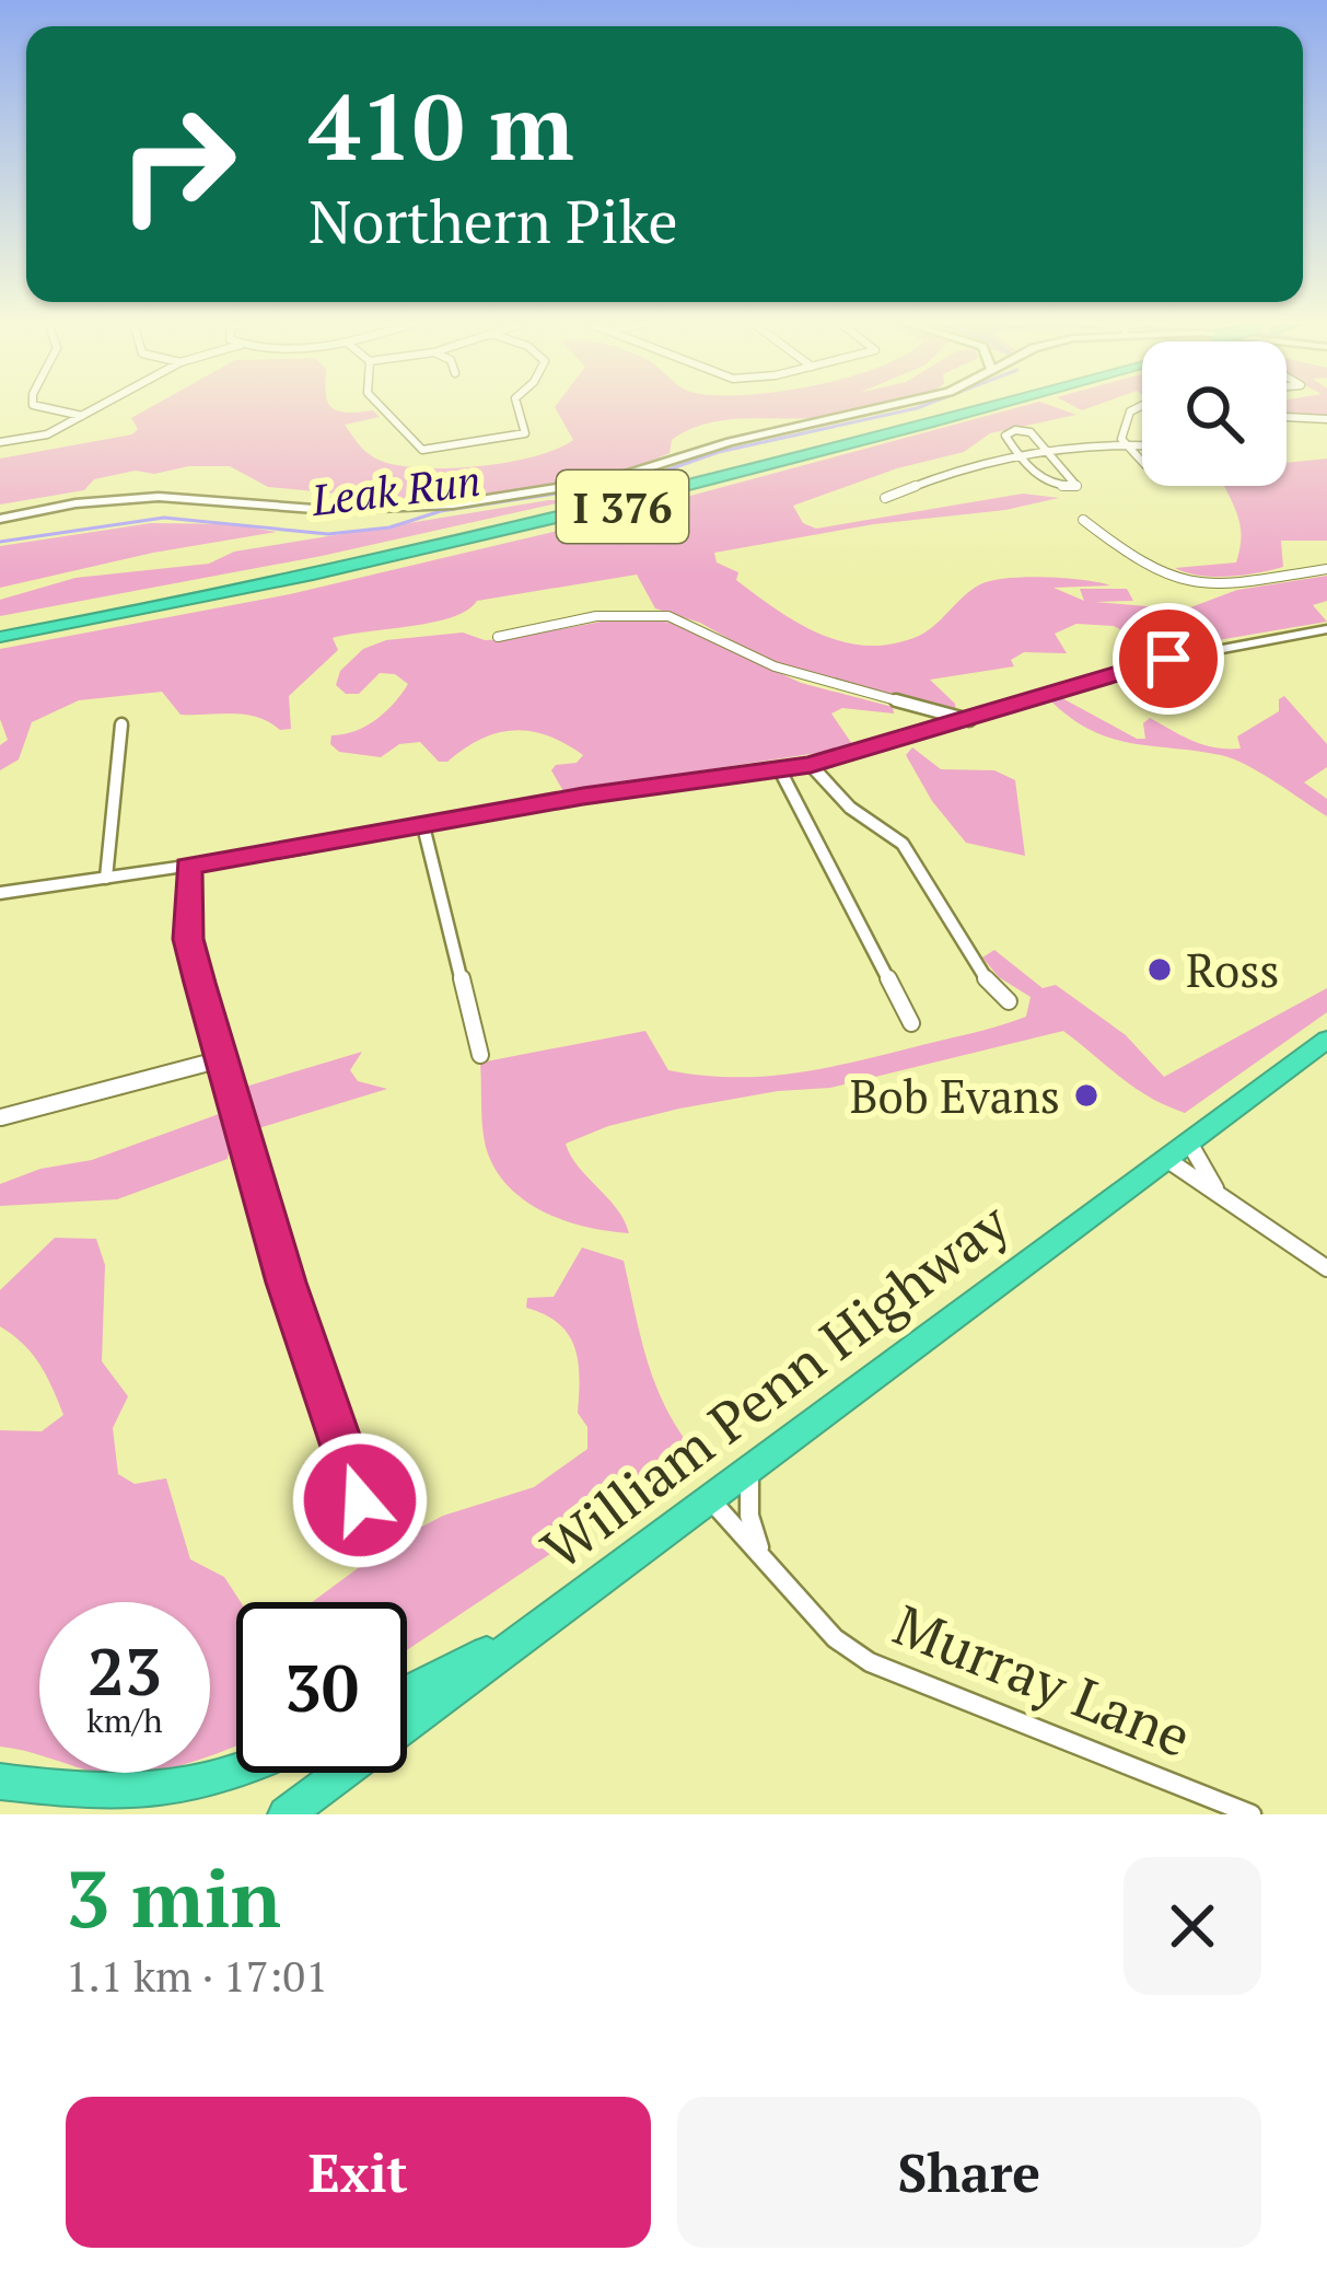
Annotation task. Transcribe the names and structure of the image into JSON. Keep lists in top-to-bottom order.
{
  "streets": {
    "highway": ["I 376", "William Penn Highway"],
    "street": ["Murray Lane"]
  },
  "crossings": [
    ["William Penn Highway", "Murray Lane"]
  ],
  "water": ["Leak Run"],
  "places": ["Ross", "Bob Evans"],
  "page": {
    "turn": ["410 m", "Northern Pike"],
    "speed": "23 km/h",
    "limit": "30",
    "heading": ["3 min", "1.1 km · 17:01"],
    "buttons": ["Exit", "Share"]
  }
}
